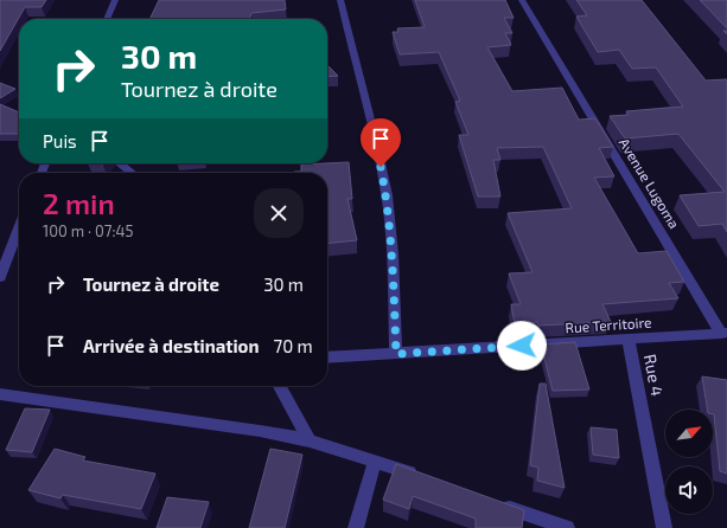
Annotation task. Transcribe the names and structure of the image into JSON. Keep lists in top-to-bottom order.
{
  "streets": {
    "street": ["Avenue Lugoma", "Rue Territoire", "Rue 4"]
  },
  "crossings": [
    ["Avenue Lugoma", "Rue Territoire"],
    ["Rue Territoire", "Rue 4"]
  ],
  "north": "top right",
  "page": {
    "turn": ["30 m", "Tournez à droite"],
    "then": "Puis",
    "heading": ["2 min", "100 m · 07:45"],
    "list": [
      {
        "name": "Tournez à droite",
        "value": "30 m"
      },
      {
        "name": "Arrivée à destination",
        "value": "70 m"
      }
    ]
  }
}
